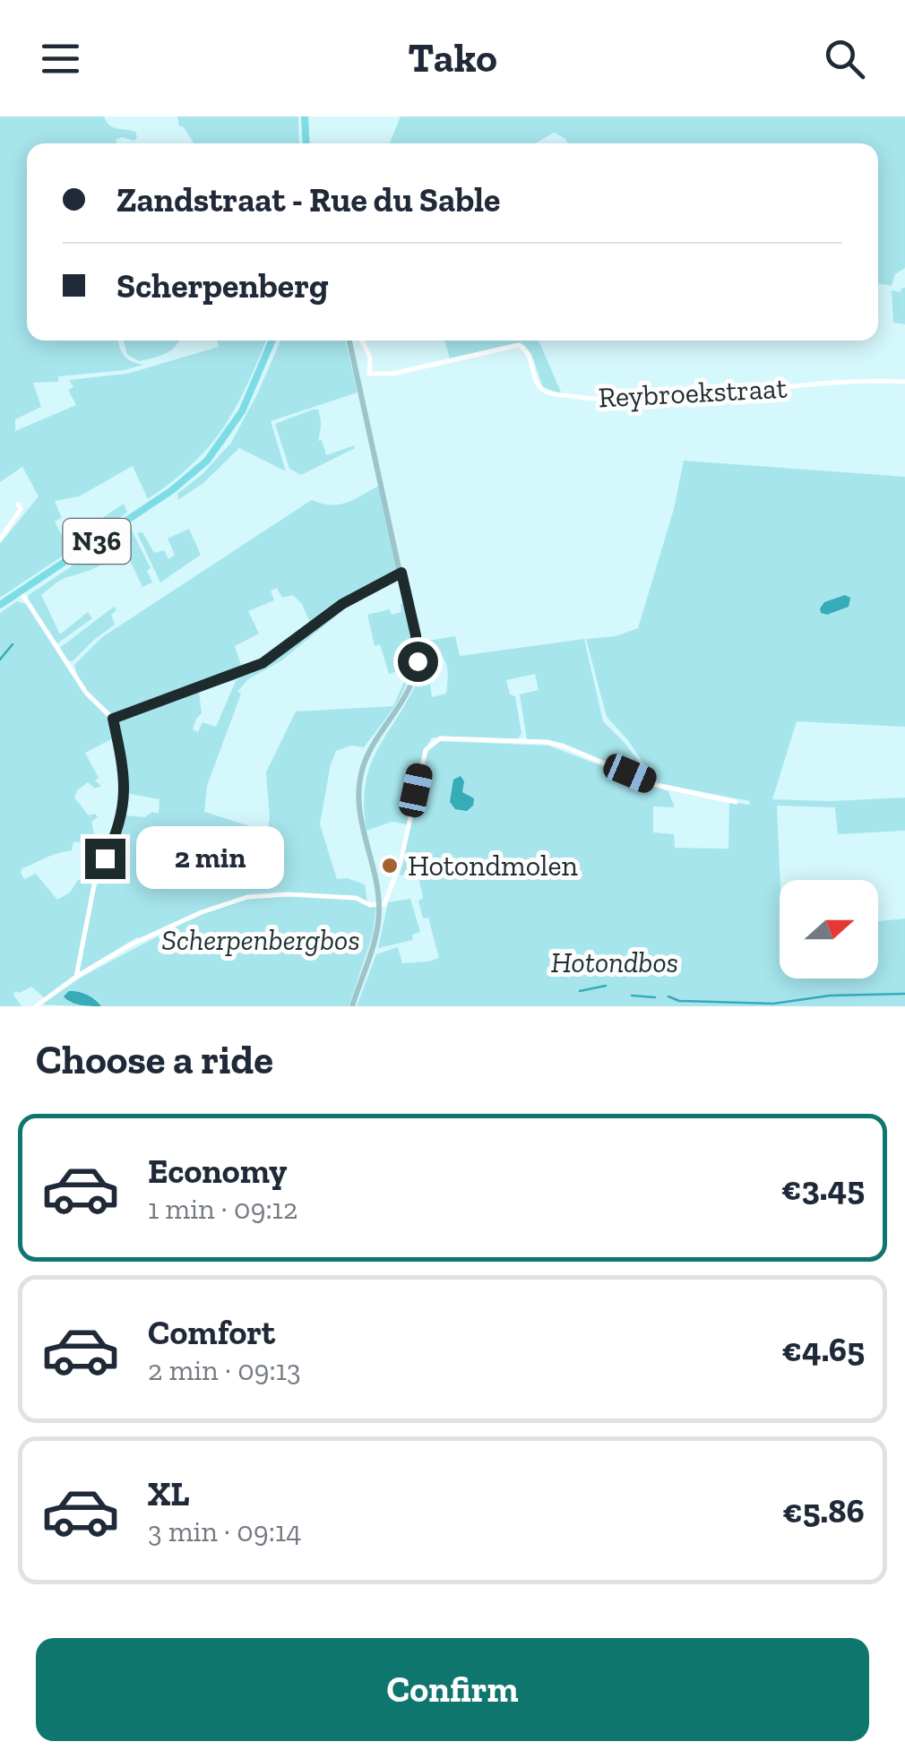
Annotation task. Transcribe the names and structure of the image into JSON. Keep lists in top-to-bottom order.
{
  "streets": {
    "main road": ["N36"],
    "street": ["Reybroekstraat"]
  },
  "parks": ["Scherpenbergbos", "Hotondbos"],
  "places": ["Hotondmolen"],
  "north": "right",
  "page": {
    "header": "Tako",
    "banner": ["Zandstraat - Rue du Sable", "Scherpenberg"],
    "bubble": "2 min",
    "heading": "Choose a ride",
    "list": [
      {
        "name": "Economy",
        "note": "1 min · 09:12",
        "value": "€3.45"
      },
      {
        "name": "Comfort",
        "note": "2 min · 09:13",
        "value": "€4.65"
      },
      {
        "name": "XL",
        "note": "3 min · 09:14",
        "value": "€5.86"
      }
    ],
    "buttons": "Confirm"
  }
}
